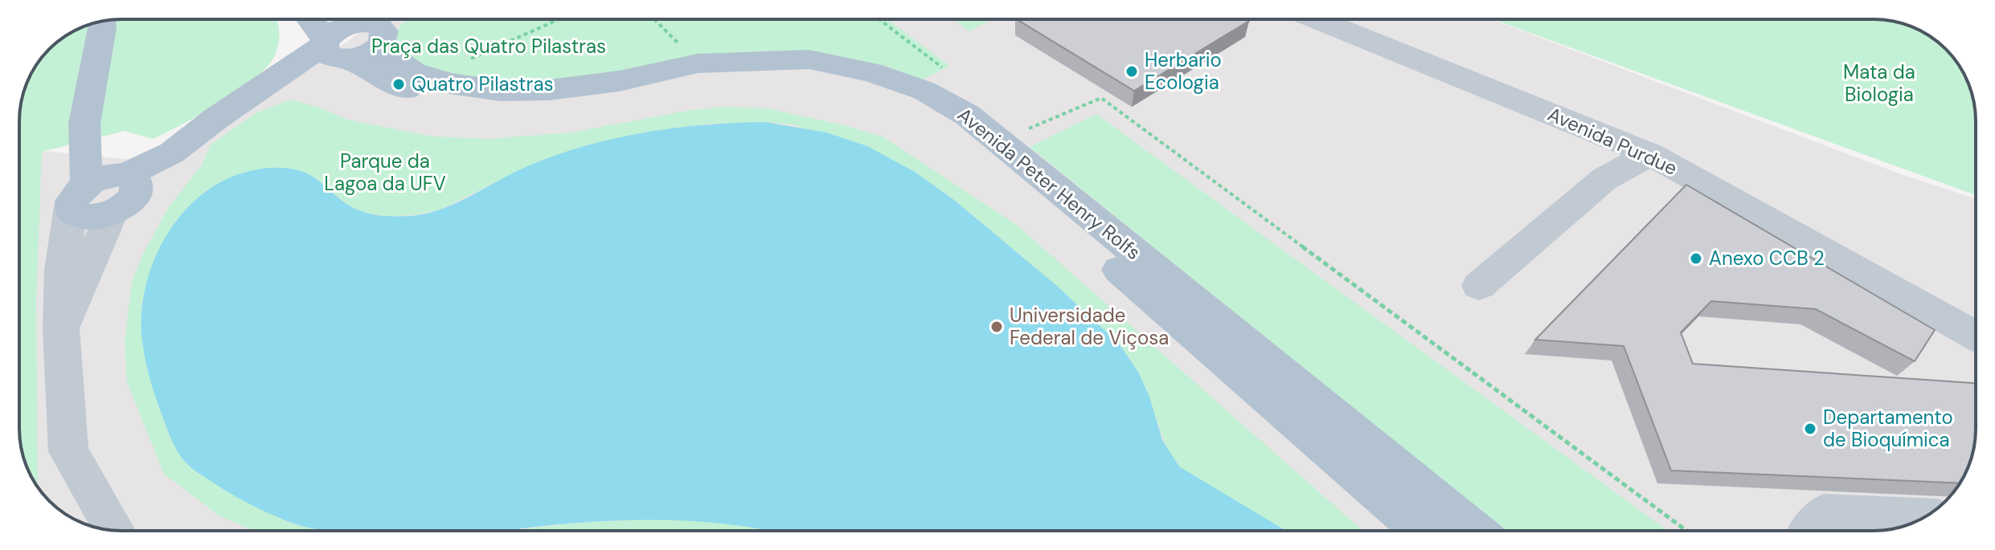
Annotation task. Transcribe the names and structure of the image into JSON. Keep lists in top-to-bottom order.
{
  "streets": {
    "main road": ["Avenida Peter Henry Rolfs"],
    "street": ["Avenida Purdue"]
  },
  "parks": ["Praça das Quatro Pilastras", "Mata da Biologia", "Parque da Lagoa da UFV"],
  "places": [
    "Herbario Ecologia",
    "Quatro Pilastras",
    "Anexo CCB 2",
    "Universidade Federal de Viçosa",
    "Departamento de Bioquímica"
  ]
}
